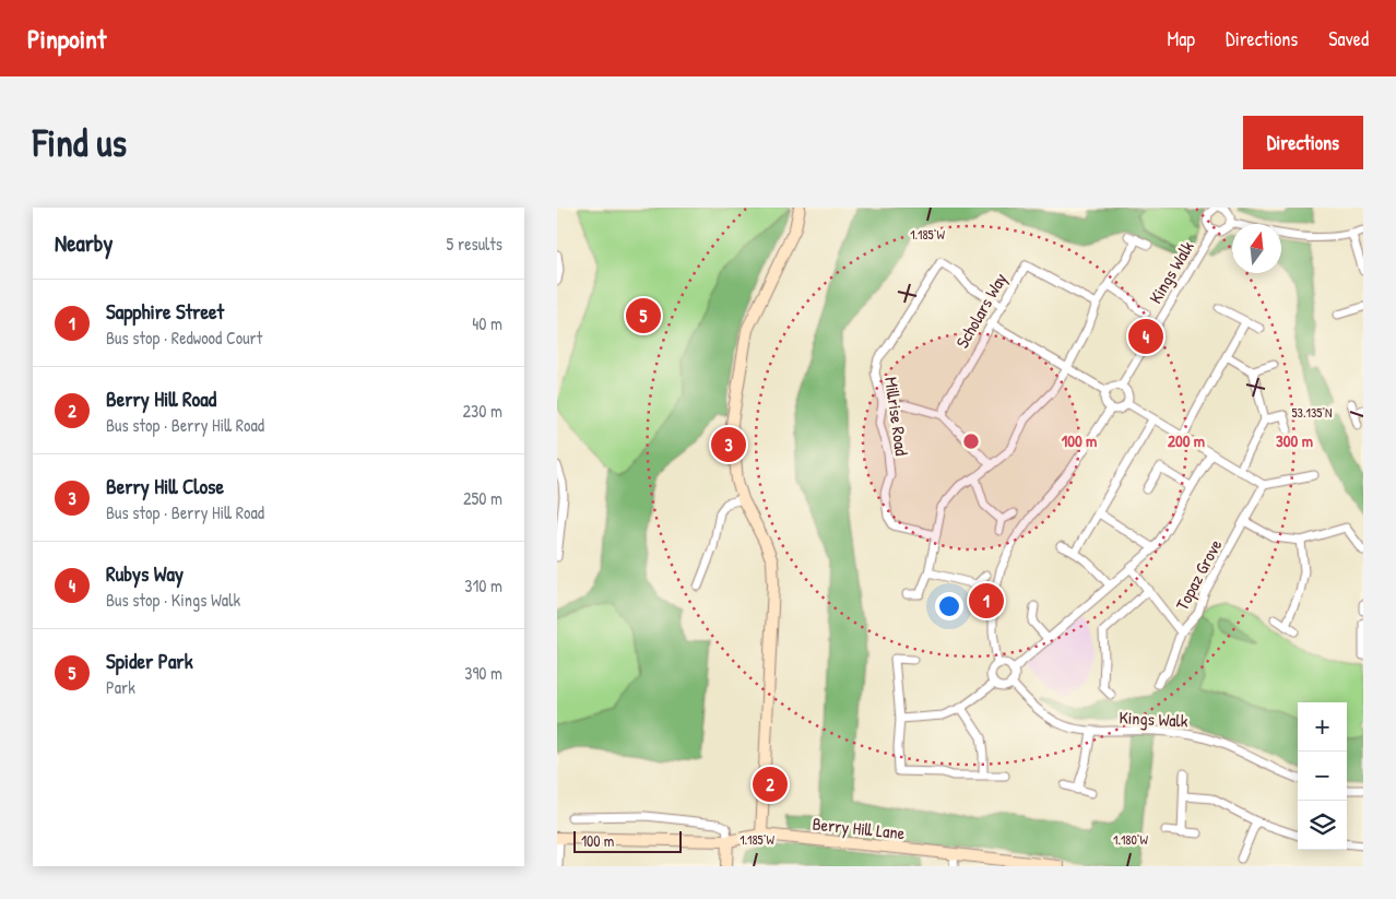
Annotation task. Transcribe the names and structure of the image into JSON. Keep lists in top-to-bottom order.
{
  "streets": {
    "street": [
      "Kings Walk",
      "Scholars Way",
      "Millrise Road",
      "Topaz Grove",
      "Berry Hill Lane"
    ]
  },
  "crossings": [
    ["Scholars Way", "Millrise Road"]
  ],
  "scale_bar": "100 m",
  "north": "top",
  "page": {
    "header": "Pinpoint",
    "nav": ["Map", "Directions", "Saved"],
    "buttons": "Directions",
    "title": "Find us",
    "heading": ["Nearby", "5 results"],
    "list": [
      {
        "mark": "1",
        "name": "Sapphire Street",
        "note": "Bus stop · Redwood Court",
        "value": "40 m"
      },
      {
        "mark": "2",
        "name": "Berry Hill Road",
        "note": "Bus stop · Berry Hill Road",
        "value": "230 m"
      },
      {
        "mark": "3",
        "name": "Berry Hill Close",
        "note": "Bus stop · Berry Hill Road",
        "value": "250 m"
      },
      {
        "mark": "4",
        "name": "Rubys Way",
        "note": "Bus stop · Kings Walk",
        "value": "310 m"
      },
      {
        "mark": "5",
        "name": "Spider Park",
        "note": "Park",
        "value": "390 m"
      }
    ],
    "pins": [
      "5",
      "4",
      "3",
      "1",
      "2"
    ],
    "map_buttons": ["+", "−"],
    "scale": "100 m"
  },
  "coordinates": ["1.185°W", "53.135°N", "1.180°W"],
  "rings": ["100 m", "200 m", "300 m"]
}
